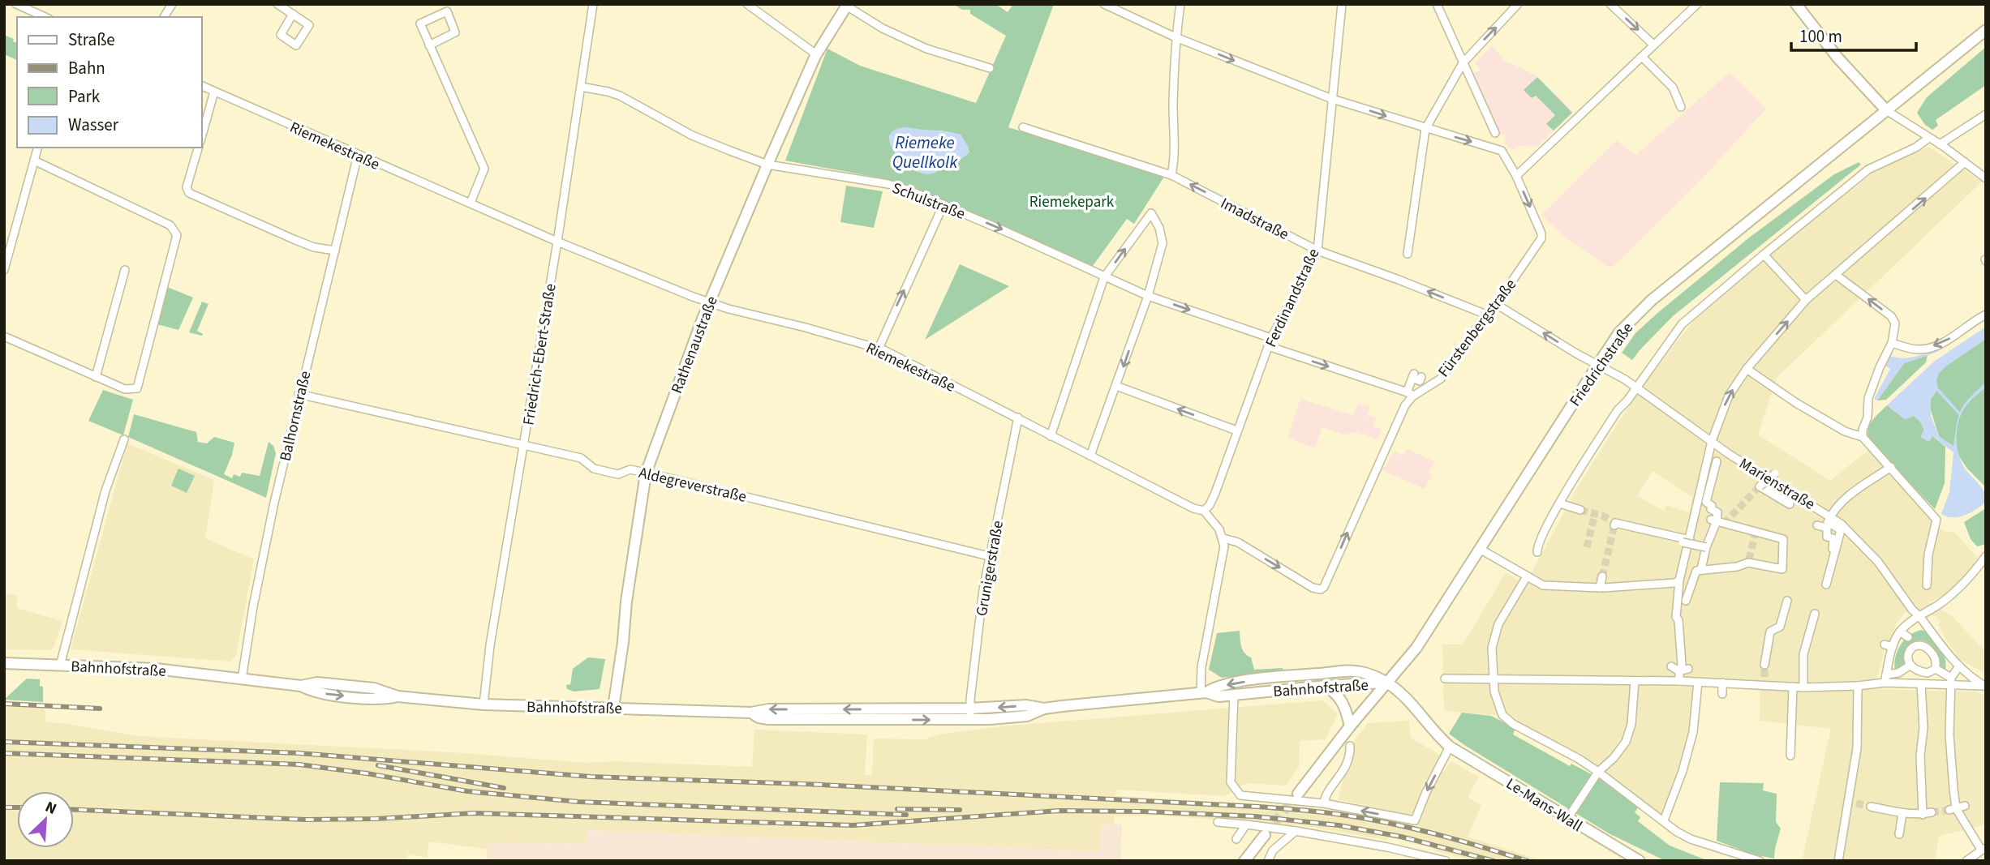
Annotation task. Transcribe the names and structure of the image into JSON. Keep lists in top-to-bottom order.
{
  "streets": {
    "main road": [
      "Rathenaustraße",
      "Friedrichstraße",
      "Bahnhofstraße",
      "Le-Mans-Wall"
    ],
    "street": [
      "Riemekestraße",
      "Schulstraße",
      "Imadstraße",
      "Ferdinandstraße",
      "Fürstenbergstraße",
      "Friedrich-Ebert-Straße",
      "Balhornstraße",
      "Marienstraße",
      "Aldegreverstraße",
      "Grunigerstraße"
    ]
  },
  "crossings": [
    ["Riemekestraße", "Ferdinandstraße"],
    ["Riemekestraße", "Rathenaustraße"],
    ["Riemekestraße", "Friedrich-Ebert-Straße"],
    ["Riemekestraße", "Balhornstraße"],
    ["Riemekestraße", "Grunigerstraße"],
    ["Schulstraße", "Ferdinandstraße"],
    ["Schulstraße", "Rathenaustraße"],
    ["Schulstraße", "Friedrich-Ebert-Straße"],
    ["Imadstraße", "Ferdinandstraße"],
    ["Imadstraße", "Fürstenbergstraße"],
    ["Rathenaustraße", "Aldegreverstraße"],
    ["Rathenaustraße", "Bahnhofstraße"],
    ["Friedrich-Ebert-Straße", "Aldegreverstraße"],
    ["Friedrich-Ebert-Straße", "Bahnhofstraße"],
    ["Friedrichstraße", "Marienstraße"],
    ["Friedrichstraße", "Bahnhofstraße"],
    ["Friedrichstraße", "Le-Mans-Wall"],
    ["Balhornstraße", "Aldegreverstraße"],
    ["Balhornstraße", "Bahnhofstraße"],
    ["Aldegreverstraße", "Grunigerstraße"],
    ["Grunigerstraße", "Bahnhofstraße"],
    ["Bahnhofstraße", "Le-Mans-Wall"]
  ],
  "one_way": ["Schulstraße", "Imadstraße"],
  "water": ["Riemeke Quellkolk"],
  "parks": ["Riemekepark"],
  "legend": [
    "Straße",
    "Bahn",
    "Park",
    "Wasser"
  ],
  "scale_bar": "100 m",
  "north": "top right"
}
